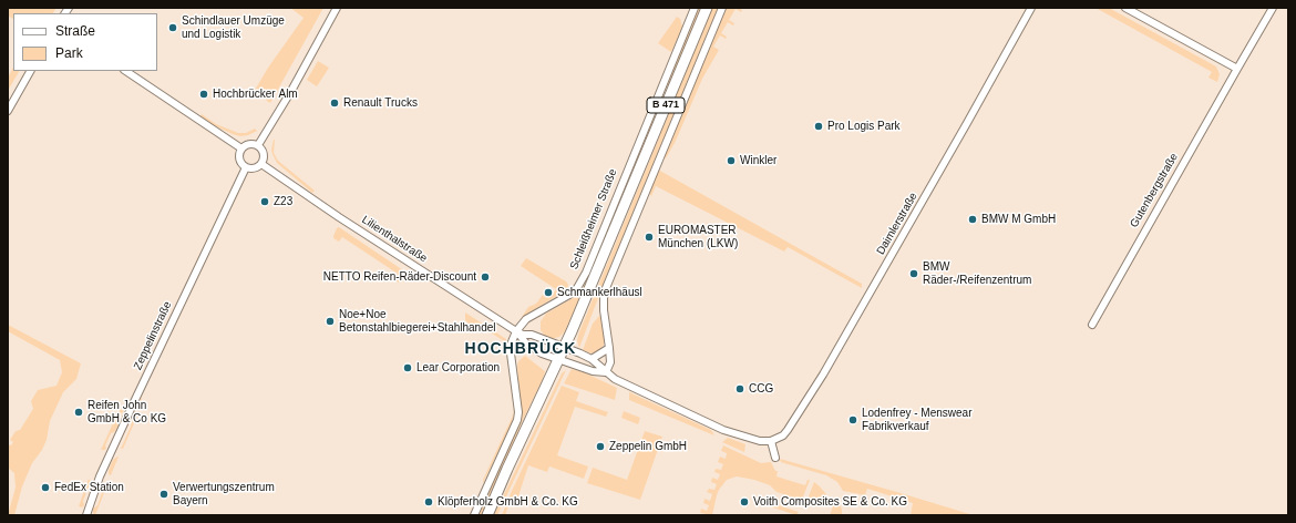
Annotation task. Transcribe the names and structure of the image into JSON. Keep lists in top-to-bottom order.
{
  "streets": {
    "main road": ["B 471", "Schleißheimer Straße"],
    "street": [
      "Gutenbergstraße",
      "Daimlerstraße",
      "Lilienthalstraße",
      "Zeppelinstraße"
    ]
  },
  "crossings": [
    ["Schleißheimer Straße", "Lilienthalstraße"],
    ["Lilienthalstraße", "Zeppelinstraße"]
  ],
  "districts": ["HOCHBRÜCK"],
  "places": [
    "Schindlauer Umzüge und Logistik",
    "Hochbrücker Alm",
    "Renault Trucks",
    "Pro Logis Park",
    "Winkler",
    "Z23",
    "BMW M GmbH",
    "EUROMASTER München (LKW)",
    "BMW Räder-/Reifenzentrum",
    "NETTO Reifen-Räder-Discount",
    "Schmankerlhäusl",
    "Noe+Noe Betonstahlbiegerei+Stahlhandel",
    "Lear Corporation",
    "CCG",
    "Reifen John GmbH & Co KG",
    "Lodenfrey - Menswear Fabrikverkauf",
    "Zeppelin GmbH",
    "FedEx Station",
    "Verwertungszentrum Bayern",
    "Klöpferholz GmbH & Co. KG",
    "Voith Composites SE & Co. KG"
  ],
  "legend": ["Straße", "Park"]
}
